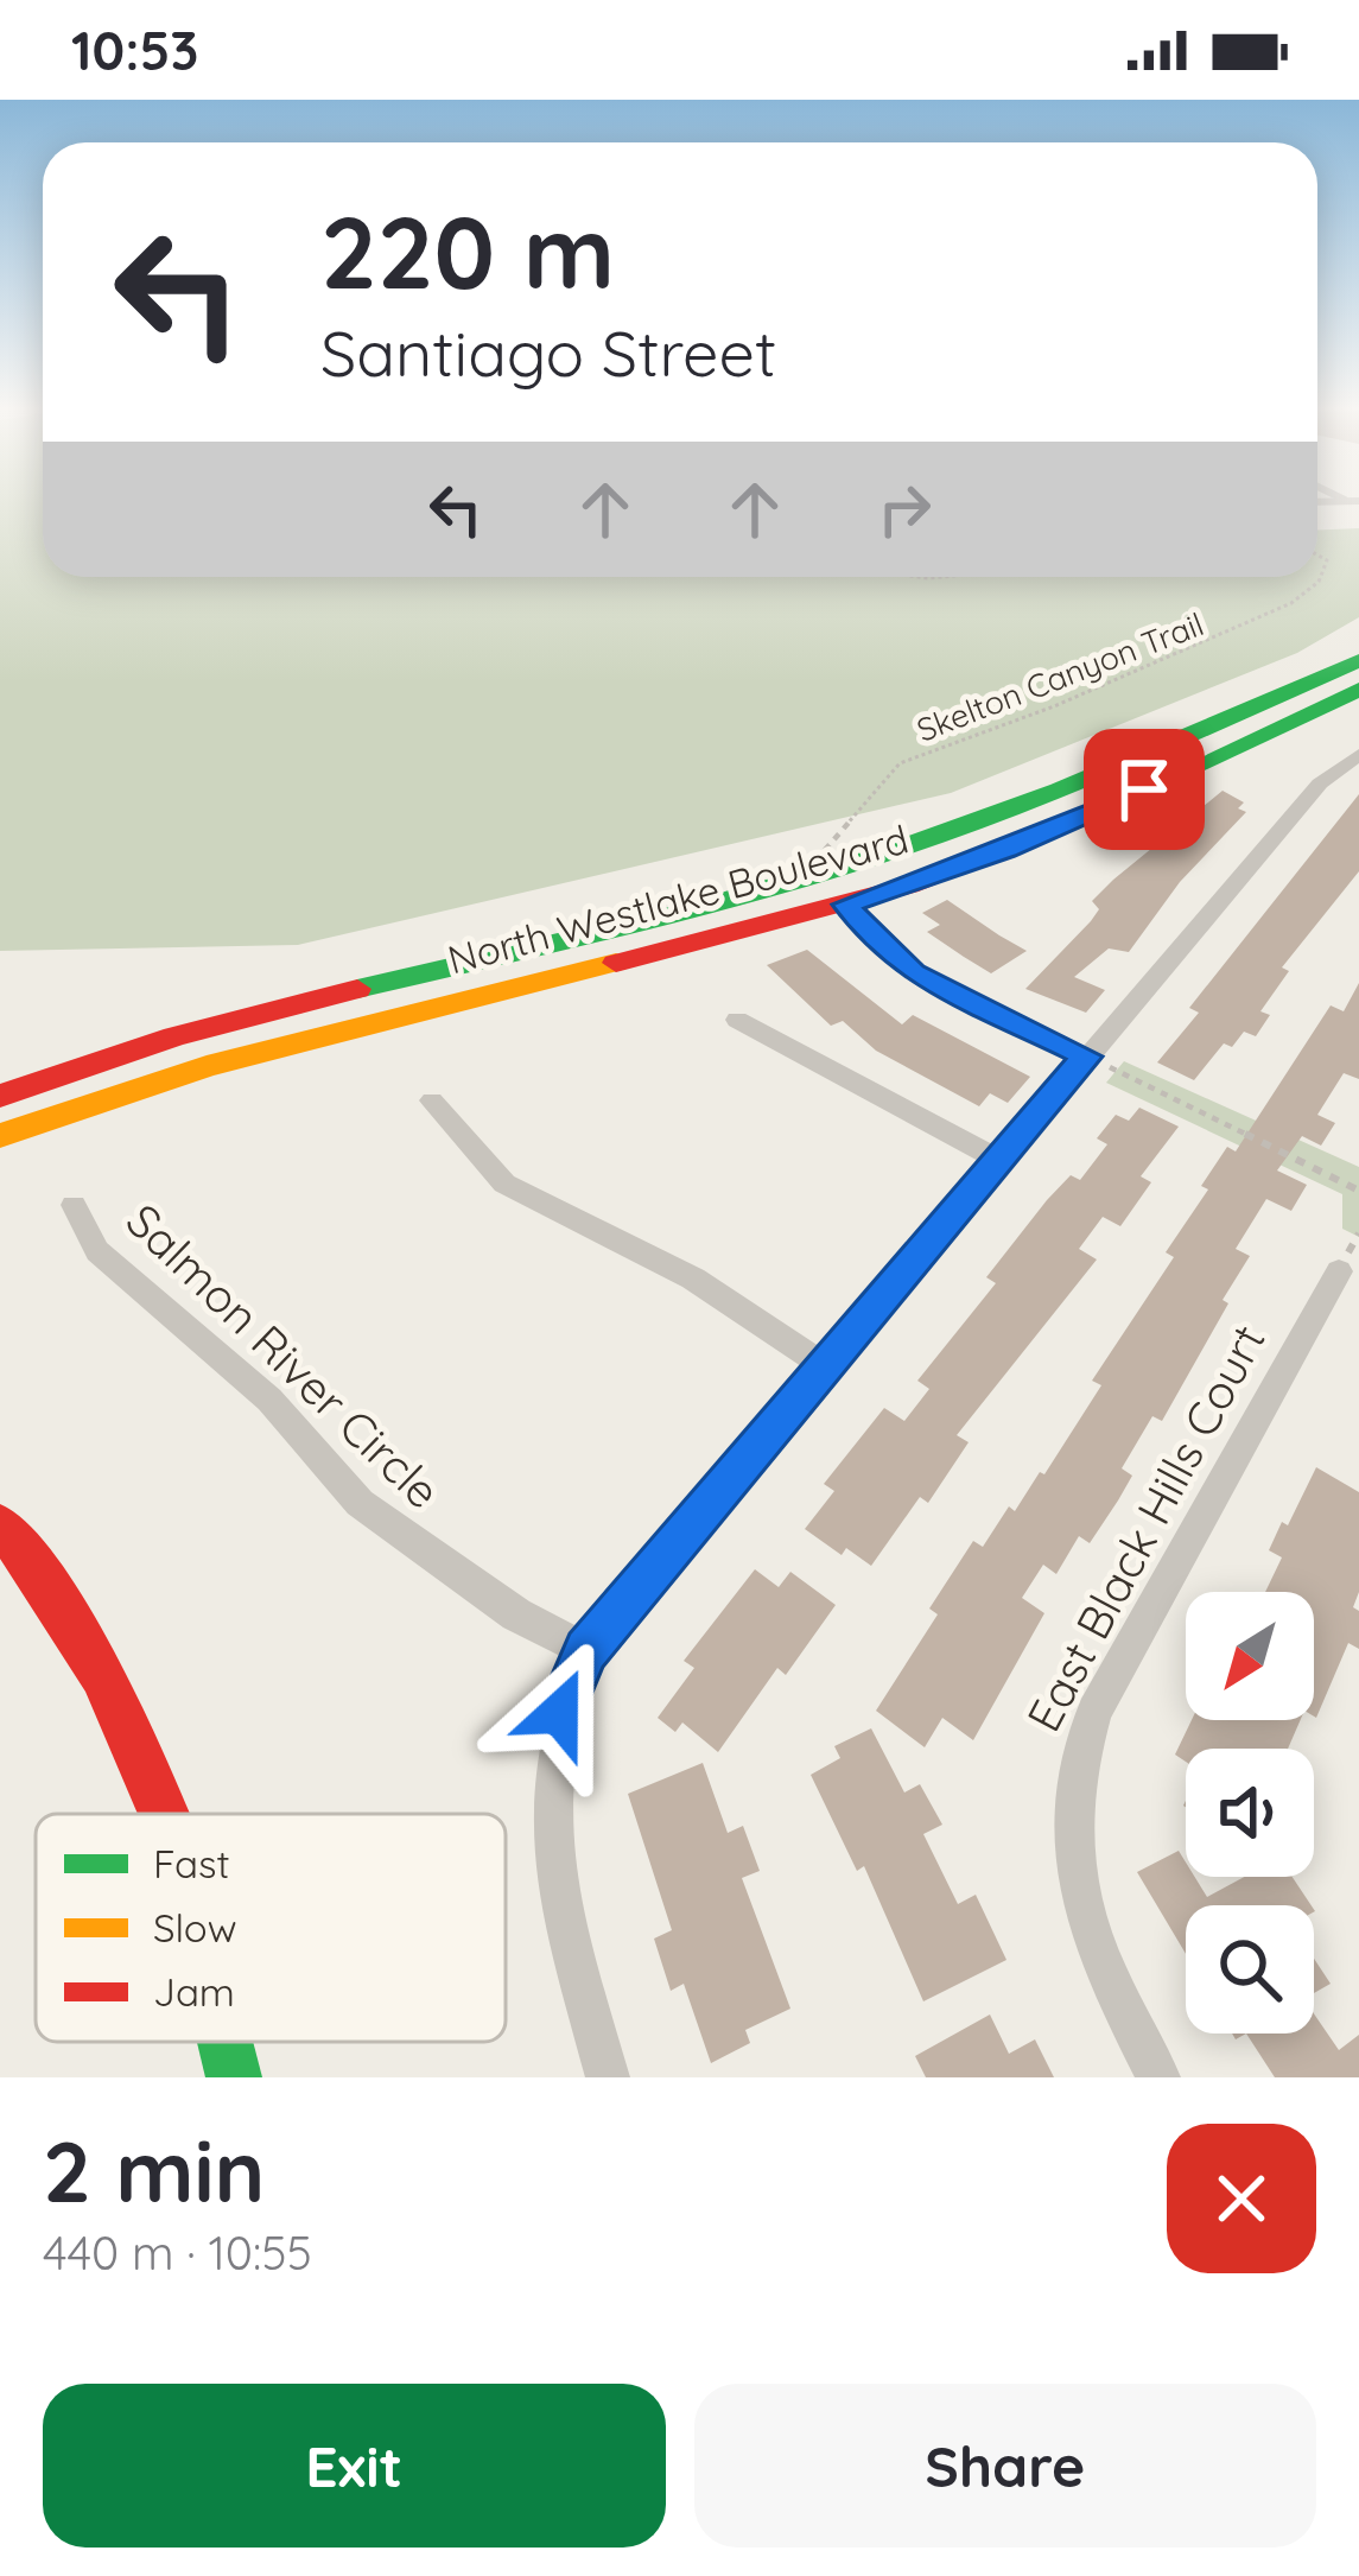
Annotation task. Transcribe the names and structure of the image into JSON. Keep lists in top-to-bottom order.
{
  "streets": {
    "main road": ["North Westlake Boulevard"],
    "street": ["Salmon River Circle", "East Black Hills Court"],
    "path": ["Skelton Canyon Trail"]
  },
  "crossings": [
    ["Skelton Canyon Trail", "North Westlake Boulevard"]
  ],
  "legend": ["Fast", "Slow", "Jam"],
  "north": "bottom left",
  "page": {
    "status": "10:53",
    "turn": ["220 m", "Santiago Street"],
    "heading": ["2 min", "440 m · 10:55"],
    "buttons": ["Exit", "Share"]
  }
}
